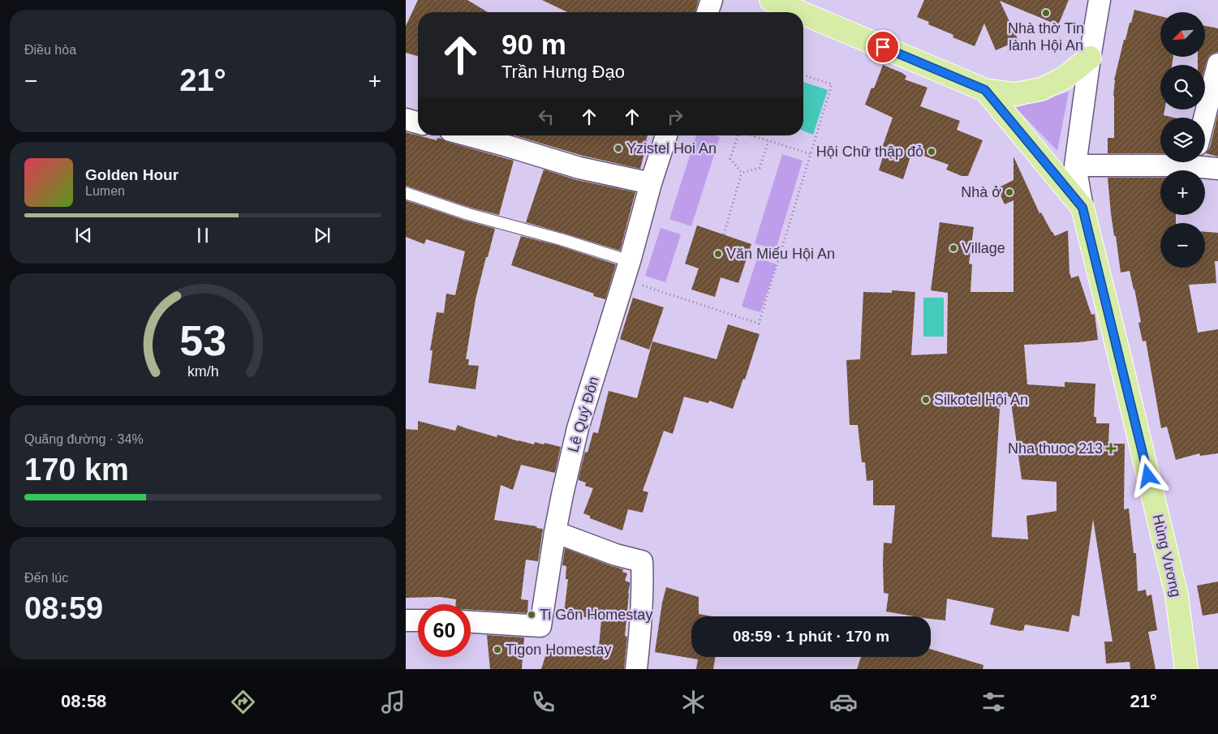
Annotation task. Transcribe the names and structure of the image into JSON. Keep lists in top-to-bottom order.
{
  "streets": {
    "main road": ["Hùng Vương"],
    "street": ["Lê Quý Đôn"]
  },
  "places": {
    "other": [
      "Nhà thờ Tin lành Hội An",
      "Yzistel Hoi An",
      "Hội Chữ thập đỏ",
      "Nhà ở",
      "Village",
      "Văn Miếu Hội An",
      "Silkotel Hội An",
      "Ti Gôn Homestay",
      "Tigon Homestay"
    ],
    "health": ["Nha thuoc 213"]
  },
  "north": "bottom left",
  "page": {
    "tile": [
      "Điều hòa",
      ["Quãng đường · 34%", "170 km"],
      ["Đến lúc", "08:59"]
    ],
    "map_buttons": ["+", "−"],
    "turn": ["90 m", "Trần Hưng Đạo"],
    "heat": ["−", "21°", "+"],
    "song": ["Golden Hour", "Lumen"],
    "limit": "60",
    "trip": "08:59 · 1 phút · 170 m",
    "tabs": ["08:58", "21°"],
    "gauge": ["53", "km/h"]
  }
}
